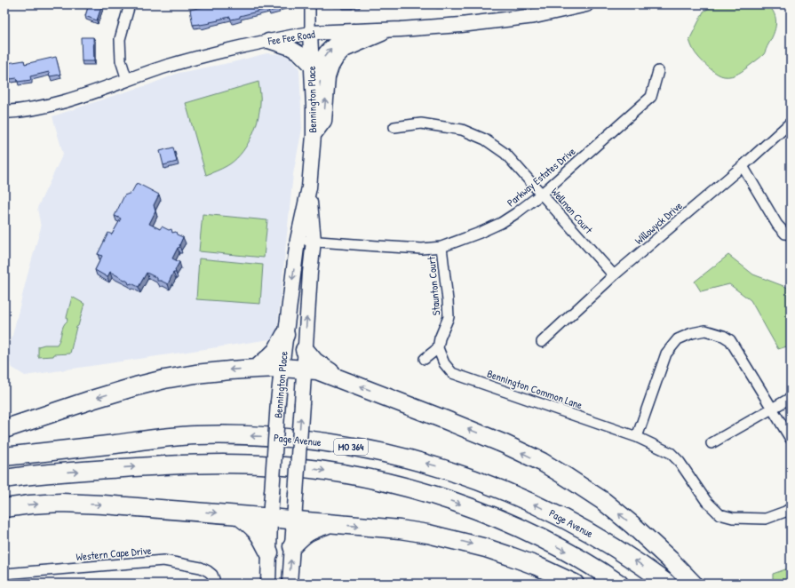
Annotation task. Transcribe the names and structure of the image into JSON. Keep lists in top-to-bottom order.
{
  "streets": {
    "highway": ["Page Avenue", "MO 364"],
    "main road": ["Fee Fee Road", "Bennington Place"],
    "street": [
      "Parkway Estates Drive",
      "Wellman Court",
      "Willowyck Drive",
      "Staunton Court",
      "Bennington Common Lane",
      "Western Cape Drive"
    ]
  },
  "crossings": [
    ["Fee Fee Road", "Bennington Place"],
    ["Bennington Place", "Parkway Estates Drive"],
    ["Parkway Estates Drive", "Wellman Court"],
    ["Parkway Estates Drive", "Staunton Court"],
    ["Wellman Court", "Willowyck Drive"],
    ["Staunton Court", "Bennington Common Lane"]
  ]
}
